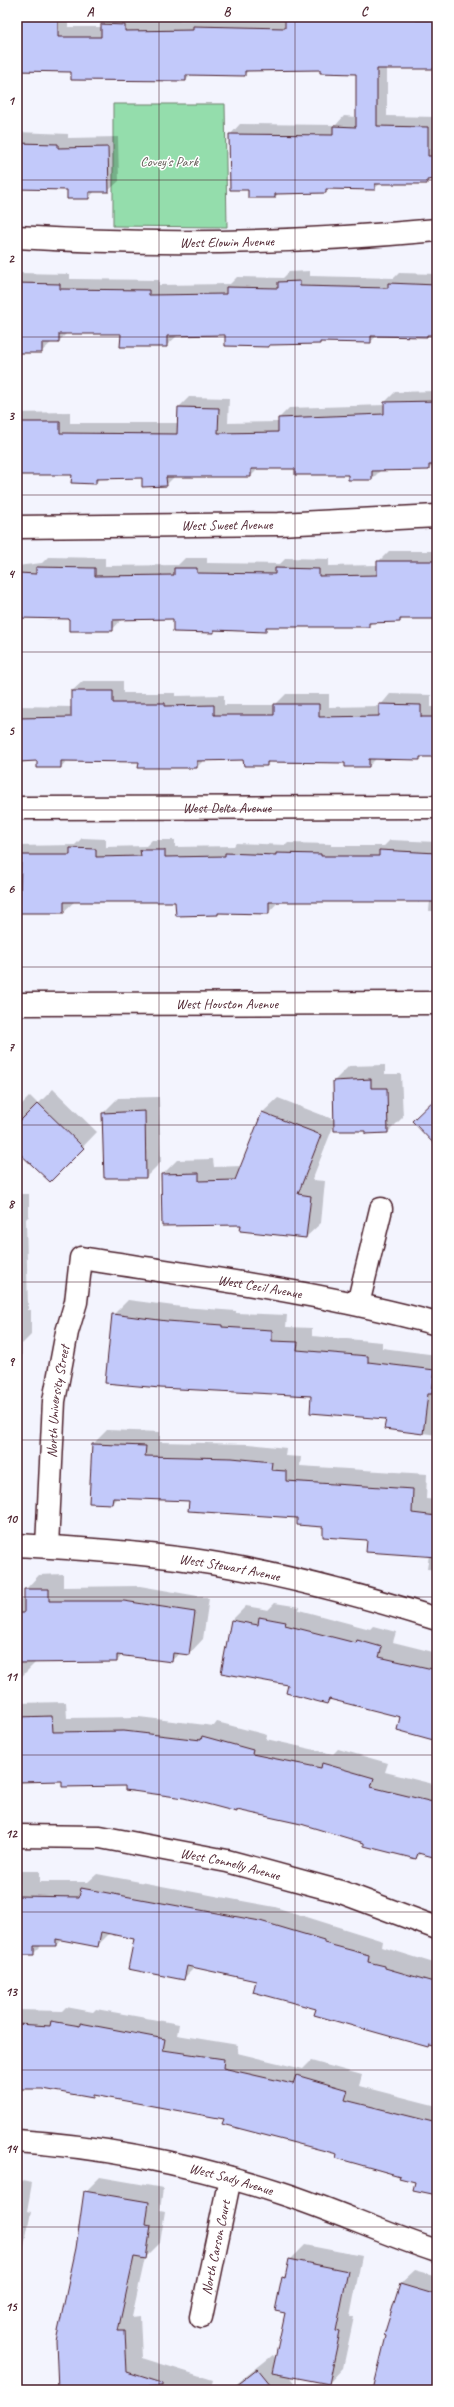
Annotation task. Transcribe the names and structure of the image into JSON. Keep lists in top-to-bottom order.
{
  "streets": {
    "street": [
      "West Elowin Avenue",
      "West Sweet Avenue",
      "West Delta Avenue",
      "West Houston Avenue",
      "West Cecil Avenue",
      "North University Street",
      "West Stewart Avenue",
      "West Connelly Avenue",
      "West Sady Avenue",
      "North Carson Court"
    ]
  },
  "crossings": [
    ["West Cecil Avenue", "North University Street"],
    ["North University Street", "West Stewart Avenue"],
    ["West Sady Avenue", "North Carson Court"]
  ],
  "parks": ["Covey's Park"],
  "grid": {
    "columns": ["A", "B", "C"],
    "rows": [
      "1",
      "2",
      "3",
      "4",
      "5",
      "6",
      "7",
      "8",
      "9",
      "10",
      "11",
      "12",
      "13",
      "14",
      "15"
    ]
  }
}
